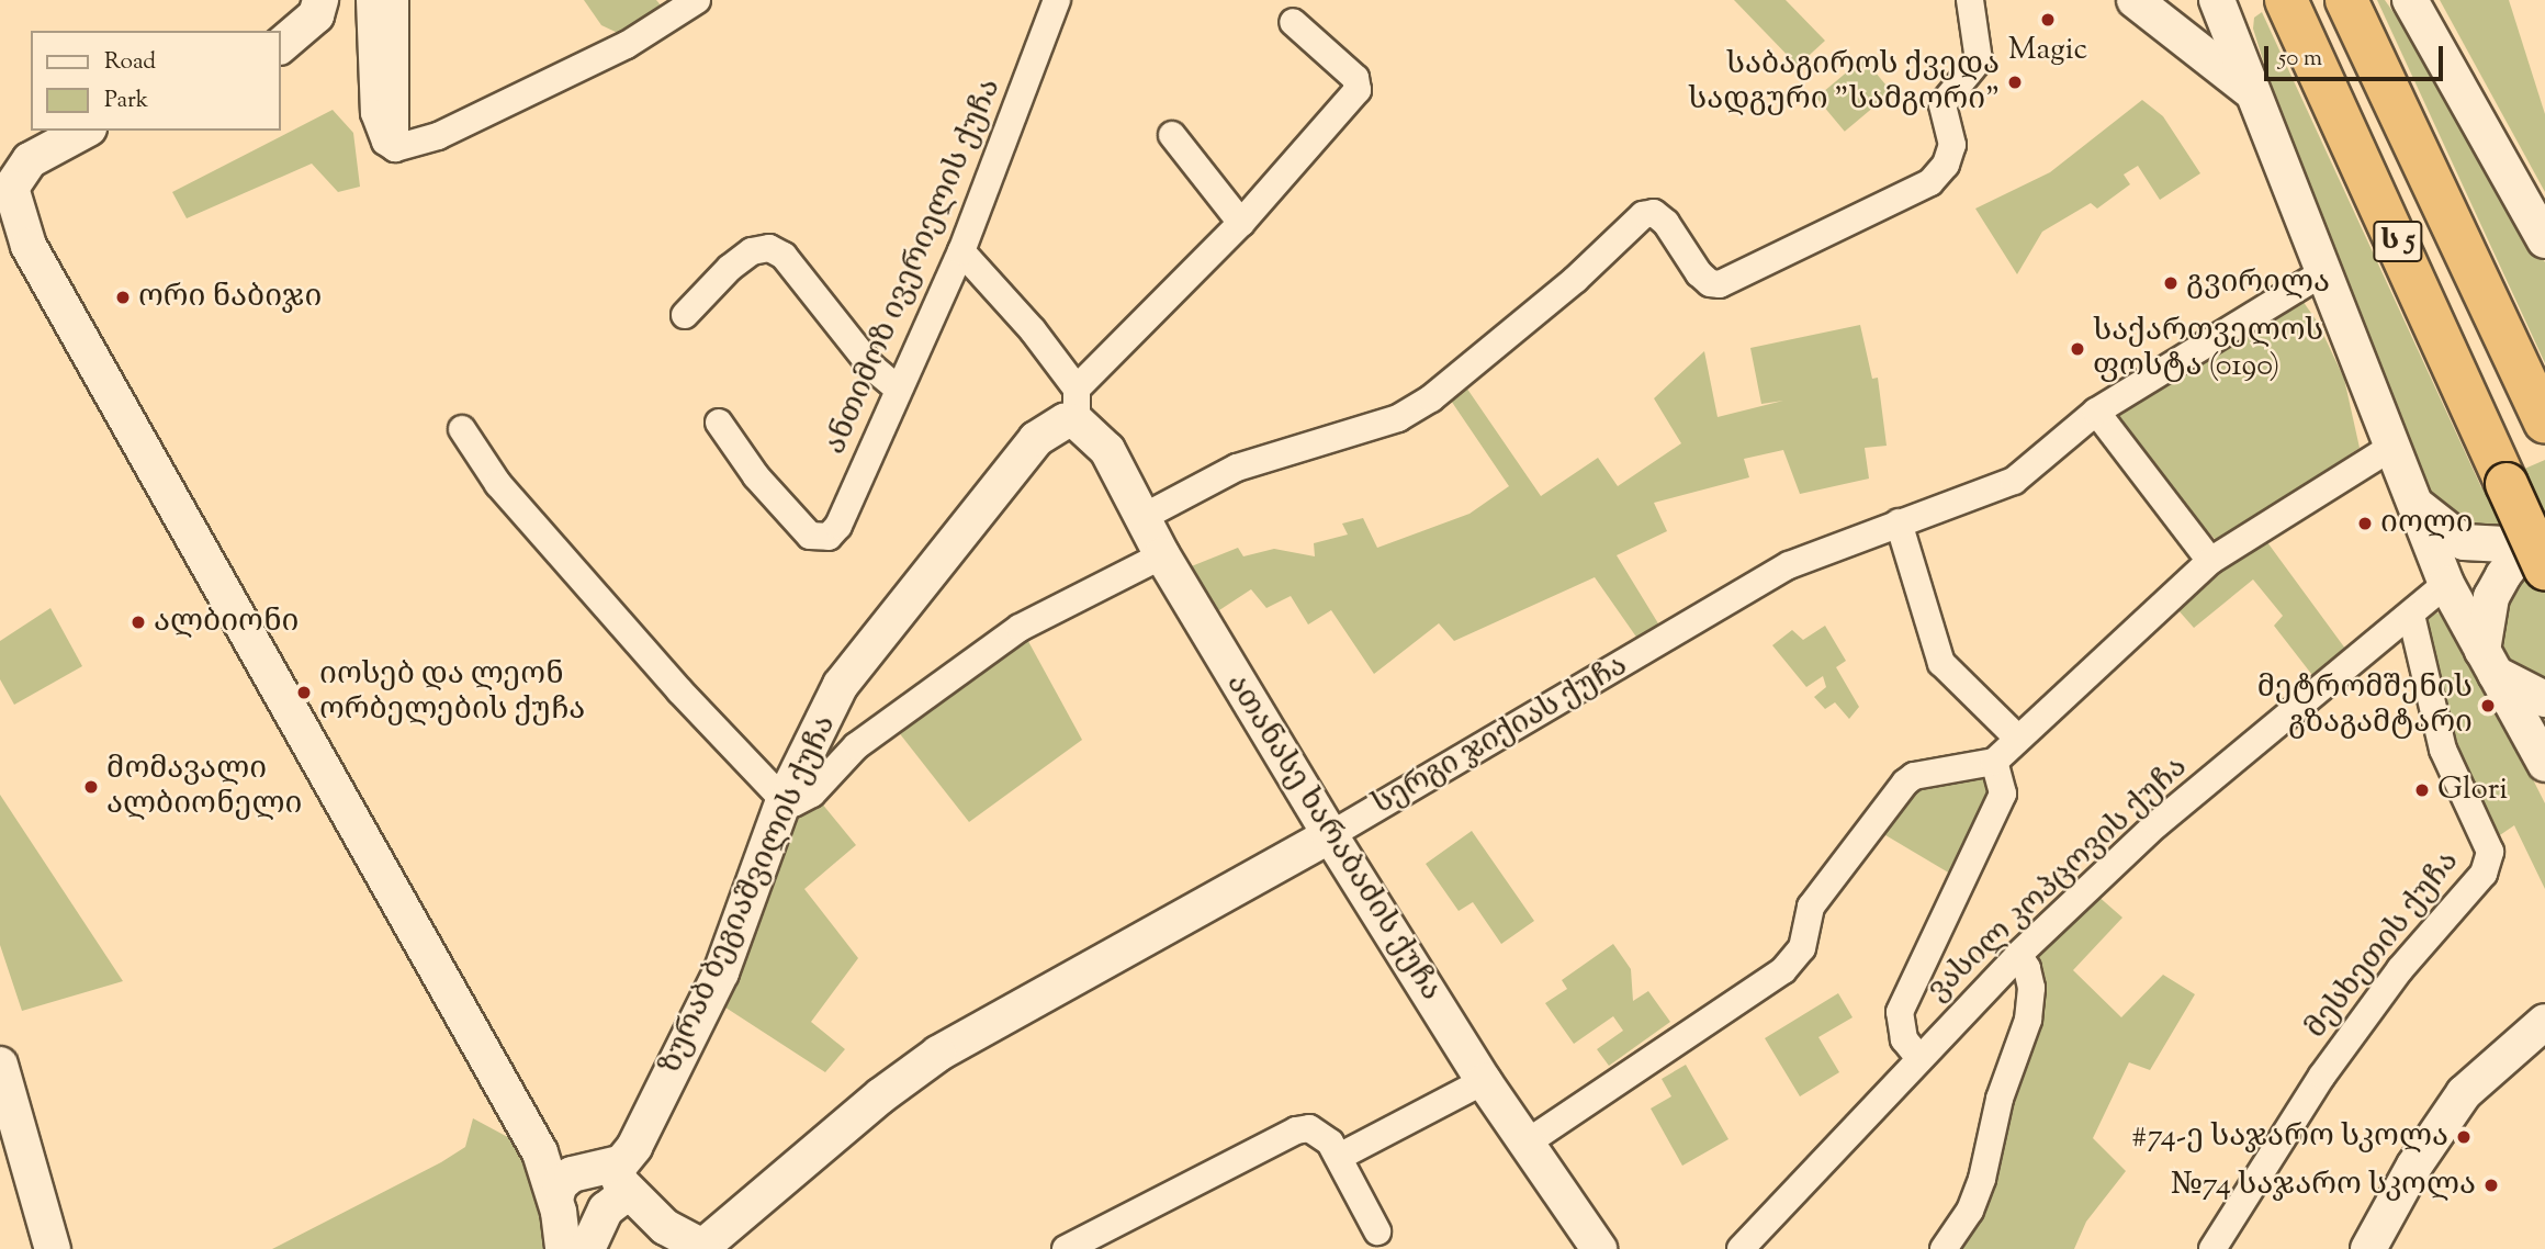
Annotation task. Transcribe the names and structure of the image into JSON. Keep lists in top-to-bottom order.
{
  "streets": {
    "highway": ["ს 5"],
    "street": [
      "ანთიმოზ ივერიელის ქუჩა",
      "სერგი ჯიქიას ქუჩა",
      "ათანასე ხარაბაძის ქუჩა",
      "ვასილ კოპცოვის ქუჩა",
      "ზურაბ ბეგიაშვილის ქუჩა",
      "მესხეთის ქუჩა"
    ]
  },
  "crossings": [
    ["ანთიმოზ ივერიელის ქუჩა", "ათანასე ხარაბაძის ქუჩა"],
    ["სერგი ჯიქიას ქუჩა", "ათანასე ხარაბაძის ქუჩა"],
    ["ათანასე ხარაბაძის ქუჩა", "ზურაბ ბეგიაშვილის ქუჩა"],
    ["ვასილ კოპცოვის ქუჩა", "მესხეთის ქუჩა"]
  ],
  "places": [
    "Magic",
    "საბაგიროს ქვედა სადგური \"სამგორი\"",
    "გვირილა",
    "ორი ნაბიჯი",
    "საქართველოს ფოსტა (0190)",
    "იოლი",
    "ალბიონი",
    "იოსებ და ლეონ ორბელების ქუჩა",
    "მეტრომშენის გზაგამტარი",
    "მომავალი ალბიონელი",
    "Glori",
    "#74-ე საჯარო სკოლა",
    "№74 საჯარო სკოლა"
  ],
  "legend": ["Road", "Park"],
  "scale_bar": "50 m"
}
